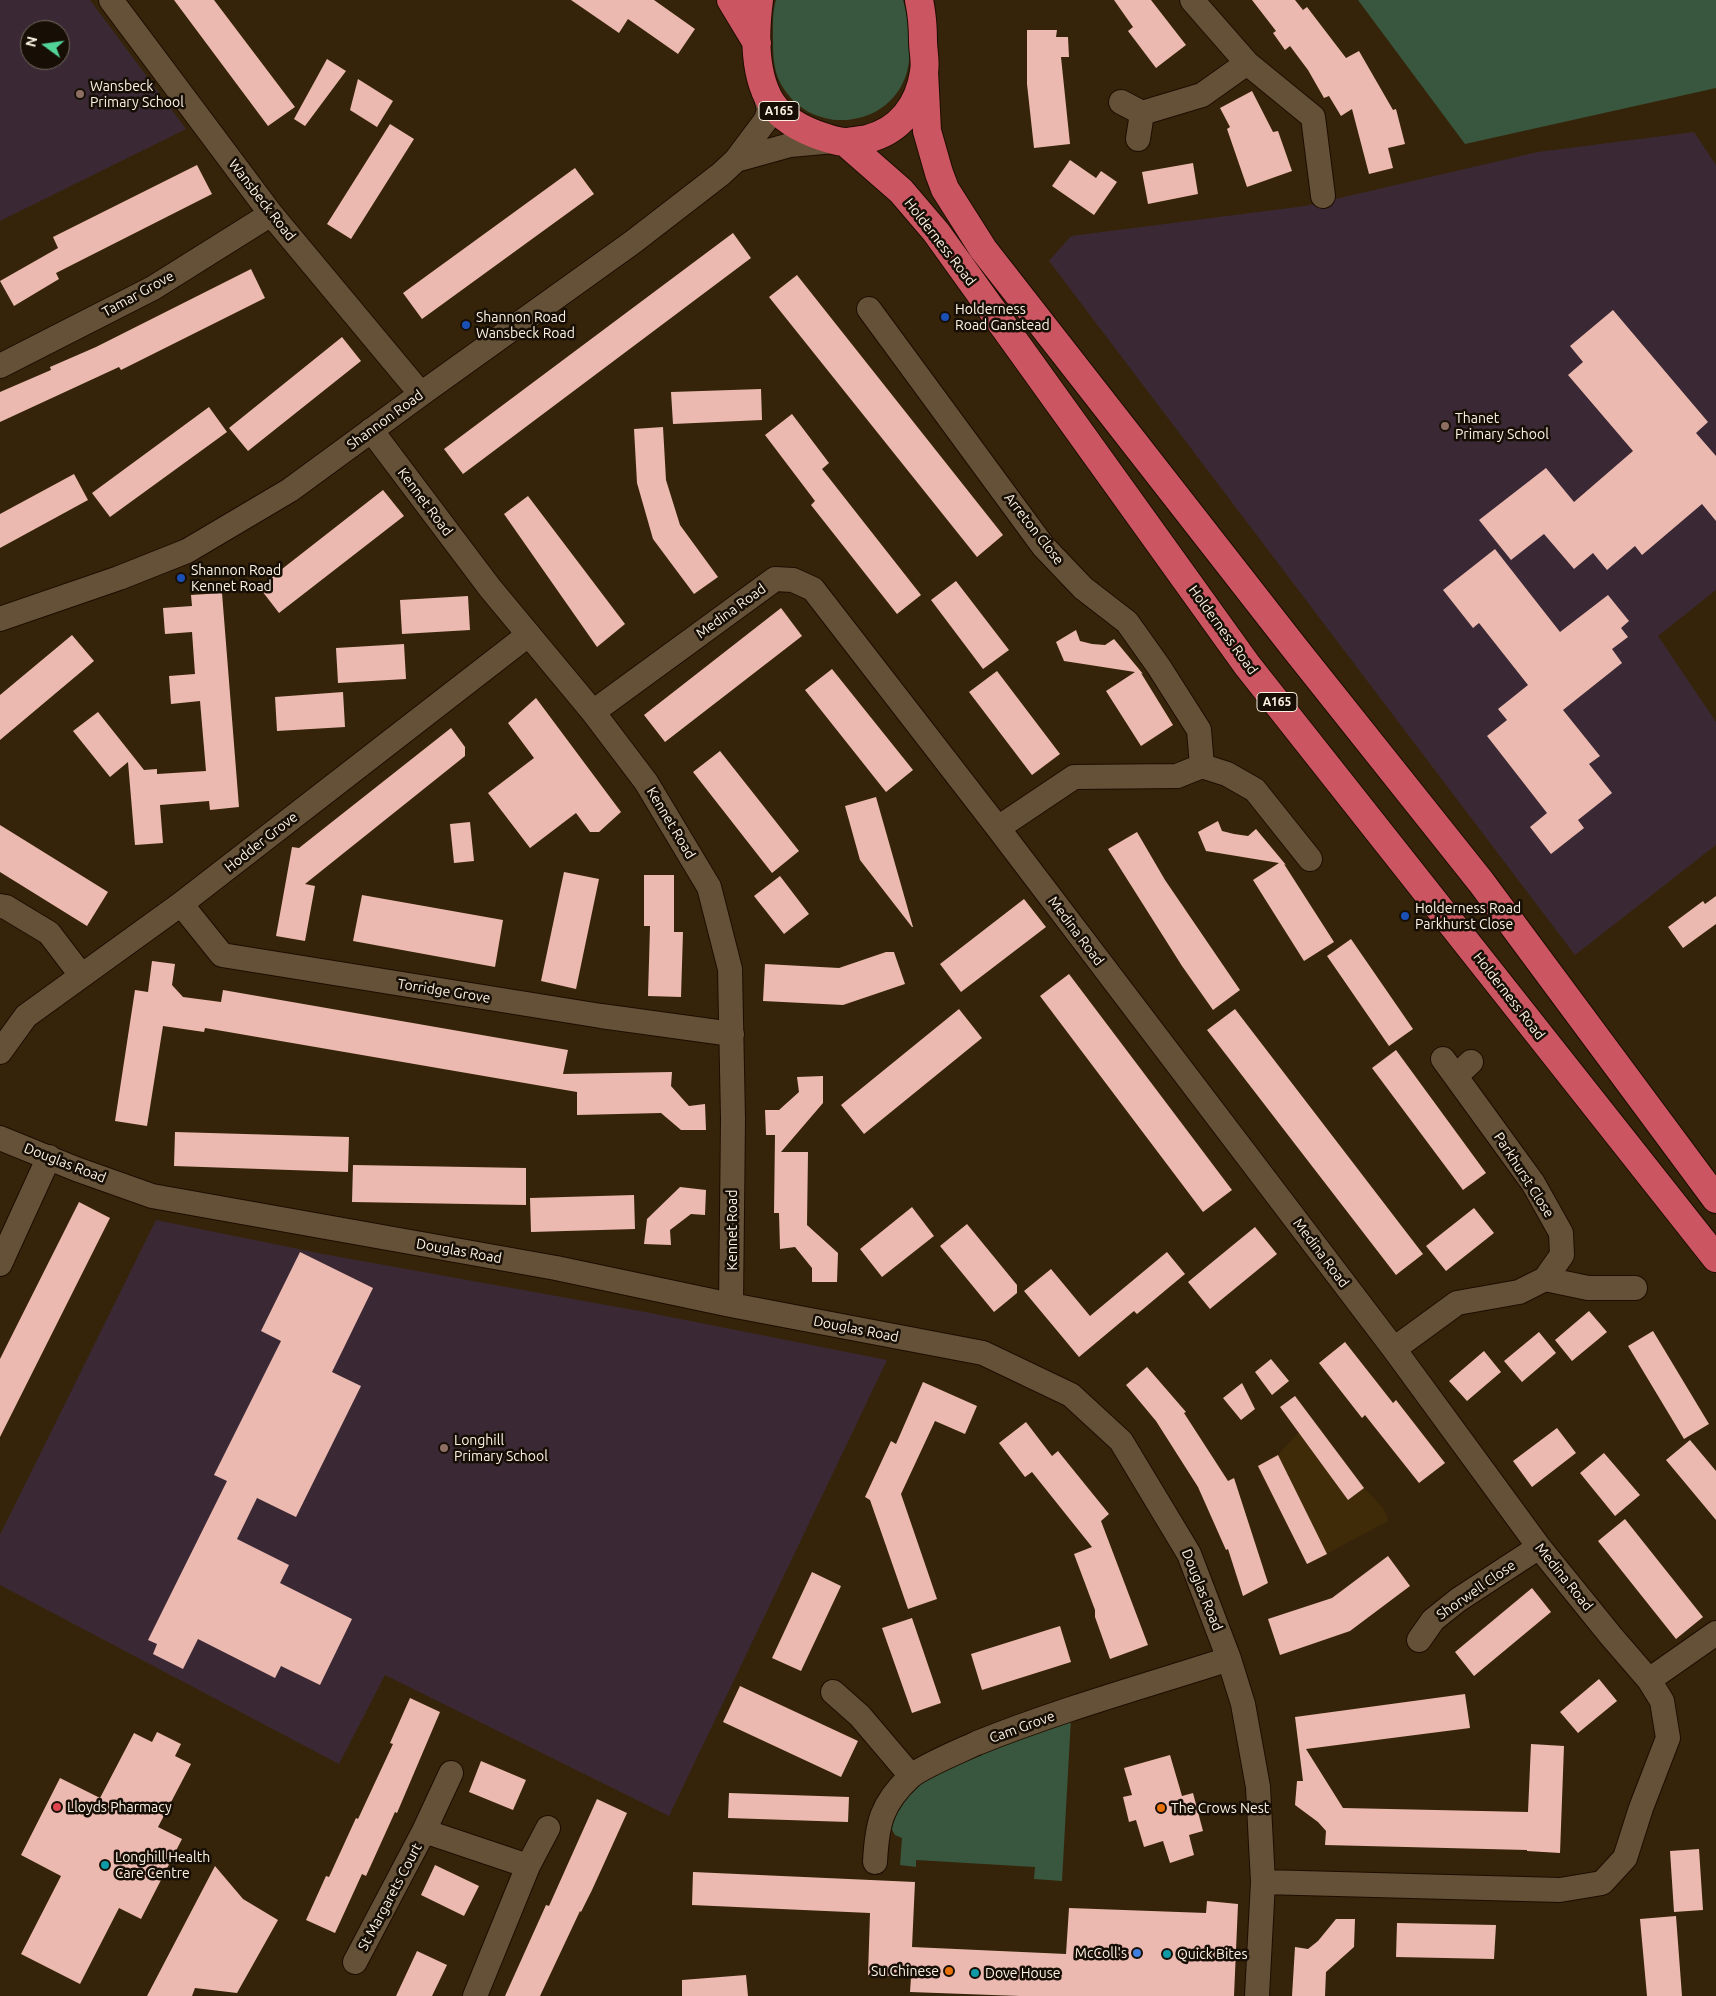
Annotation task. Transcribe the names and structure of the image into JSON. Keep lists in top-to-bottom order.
{
  "streets": {
    "highway": ["A165", "Holderness Road"],
    "street": [
      "Wansbeck Road",
      "Tamar Grove",
      "Shannon Road",
      "Kennet Road",
      "Arreton Close",
      "Medina Road",
      "Hodder Grove",
      "Torridge Grove",
      "Douglas Road",
      "Parkhurst Close",
      "Shorwell Close",
      "Cam Grove",
      "St Margarets Court"
    ]
  },
  "crossings": [
    ["A165", "Holderness Road"],
    ["A165", "Shannon Road"],
    ["Wansbeck Road", "Tamar Grove"],
    ["Wansbeck Road", "Shannon Road"],
    ["Holderness Road", "Shannon Road"],
    ["Shannon Road", "Kennet Road"],
    ["Kennet Road", "Medina Road"],
    ["Kennet Road", "Hodder Grove"],
    ["Kennet Road", "Torridge Grove"],
    ["Kennet Road", "Douglas Road"],
    ["Medina Road", "Douglas Road"],
    ["Medina Road", "Parkhurst Close"],
    ["Medina Road", "Shorwell Close"],
    ["Hodder Grove", "Torridge Grove"],
    ["Douglas Road", "Cam Grove"]
  ],
  "places": [
    "Wansbeck Primary School",
    "Holderness Road Ganstead",
    "Shannon Road Wansbeck Road",
    "Thanet Primary School",
    "Shannon Road Kennet Road",
    "Holderness Road Parkhurst Close",
    "Longhill Primary School",
    "Lloyds Pharmacy",
    "The Crows Nest",
    "Longhill Health Care Centre",
    "McColl's",
    "Quick Bites",
    "Su Chinese",
    "Dove House"
  ],
  "north": "left"
}
